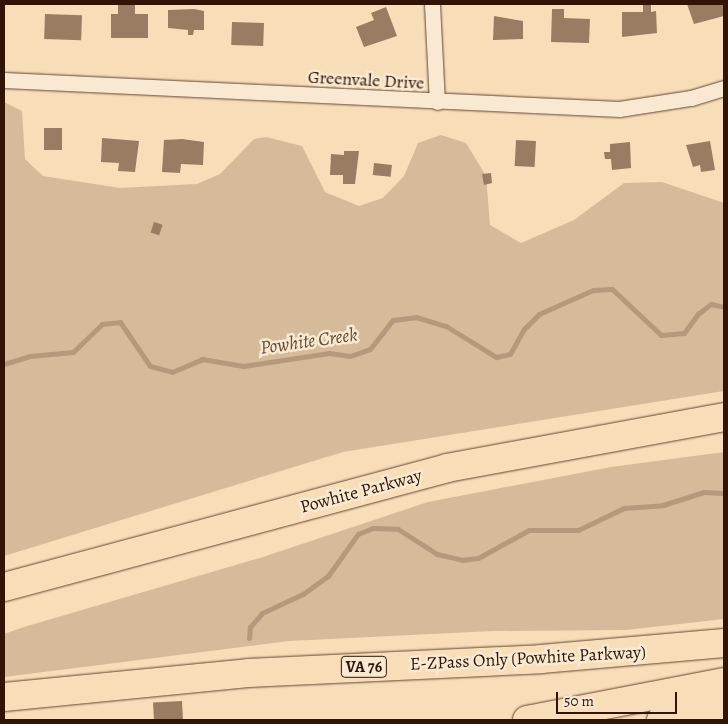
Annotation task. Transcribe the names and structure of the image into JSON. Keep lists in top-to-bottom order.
{
  "streets": {
    "highway": ["Powhite Parkway", "E-ZPass Only (Powhite Parkway)", "VA 76"],
    "street": ["Greenvale Drive"]
  },
  "water": ["Powhite Creek"],
  "scale_bar": "50 m"
}
